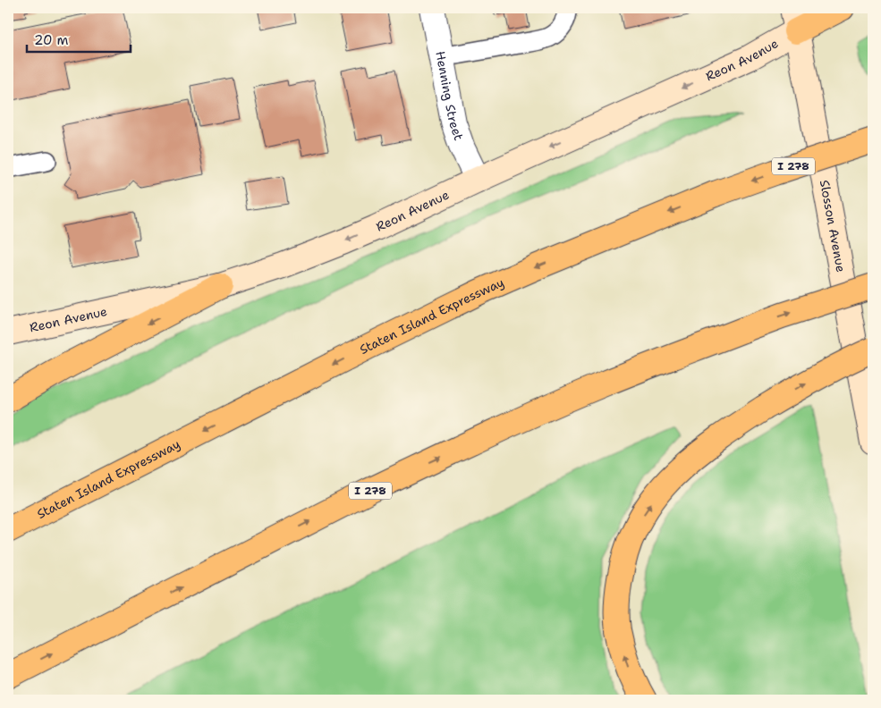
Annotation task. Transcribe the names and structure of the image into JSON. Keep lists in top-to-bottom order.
{
  "streets": {
    "highway": ["I 278", "Staten Island Expressway"],
    "main road": ["Reon Avenue", "Slosson Avenue"],
    "street": ["Henning Street"]
  },
  "crossings": [
    ["Reon Avenue", "Henning Street"],
    ["Reon Avenue", "Slosson Avenue"]
  ],
  "one_way": ["Reon Avenue"],
  "scale_bar": "20 m"
}
